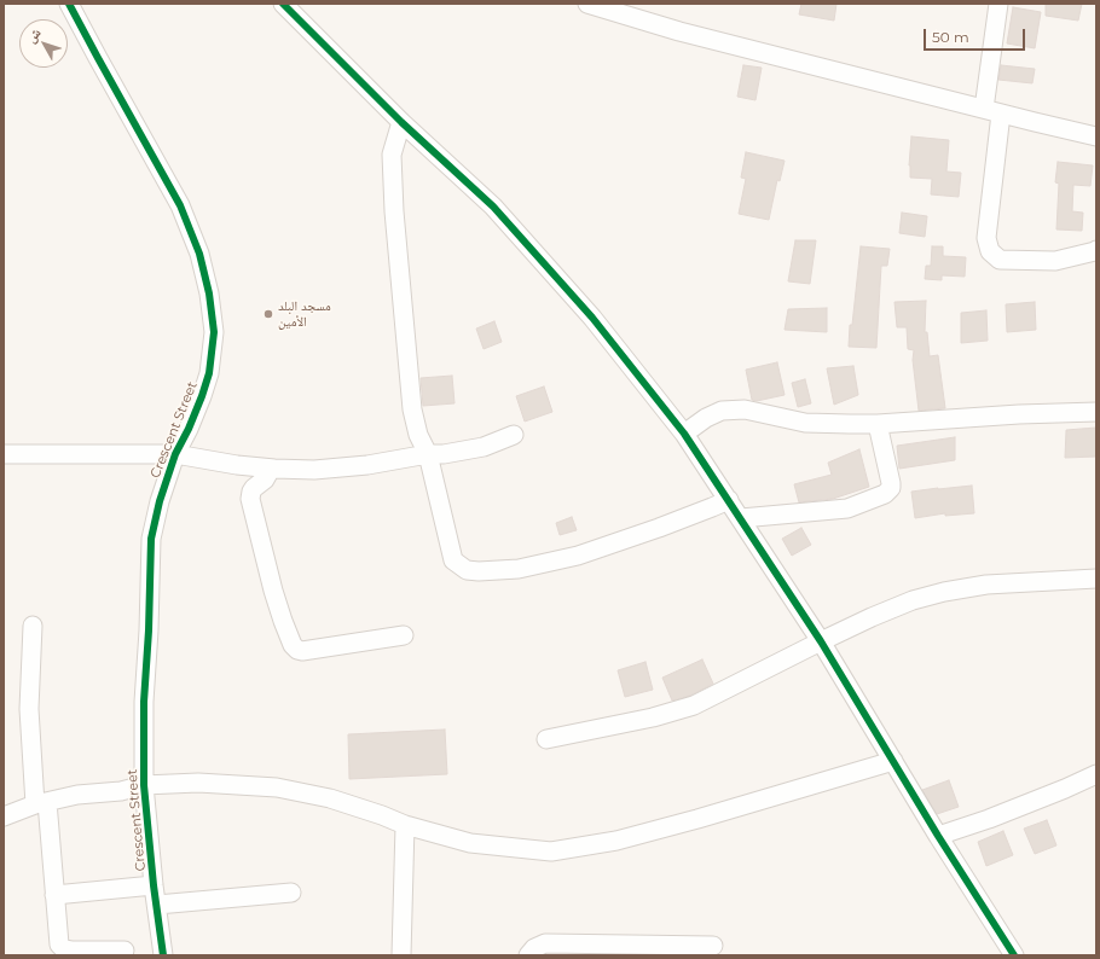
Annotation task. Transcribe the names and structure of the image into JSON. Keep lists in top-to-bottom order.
{
  "streets": {
    "street": ["Crescent Street"]
  },
  "places": ["مسجد البلد الأمين"],
  "scale_bar": "50 m",
  "north": "top left"
}
